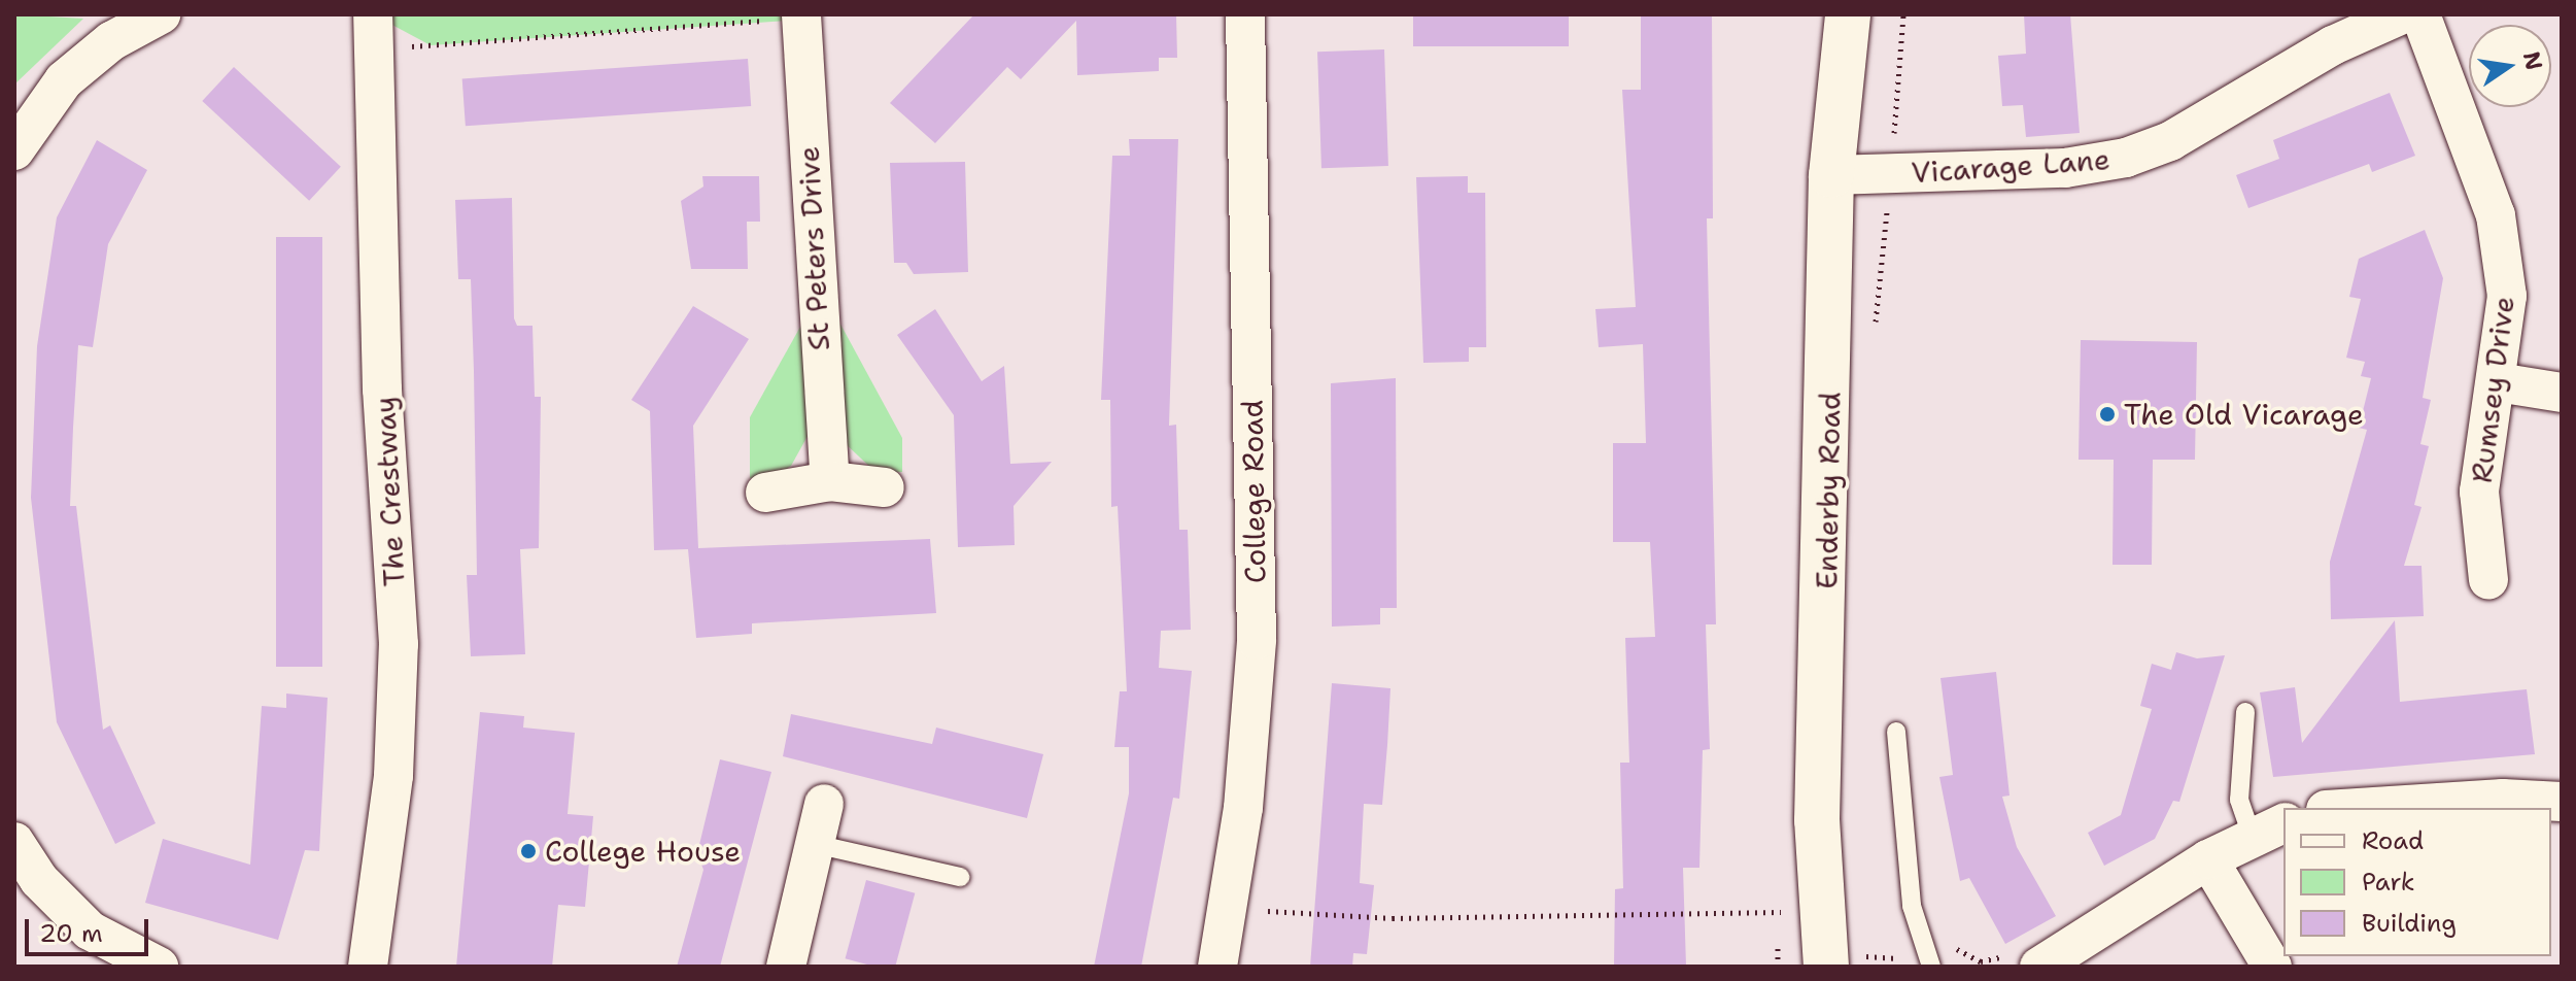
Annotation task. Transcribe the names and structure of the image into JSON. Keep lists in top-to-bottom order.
{
  "streets": {
    "main road": ["Enderby Road"],
    "street": [
      "Vicarage Lane",
      "St Peters Drive",
      "Rumsey Drive",
      "The Crestway",
      "College Road"
    ]
  },
  "crossings": [
    ["Vicarage Lane", "Enderby Road"]
  ],
  "places": ["The Old Vicarage", "College House"],
  "legend": ["Road", "Park", "Building"],
  "scale_bar": "20 m",
  "north": "right"
}
